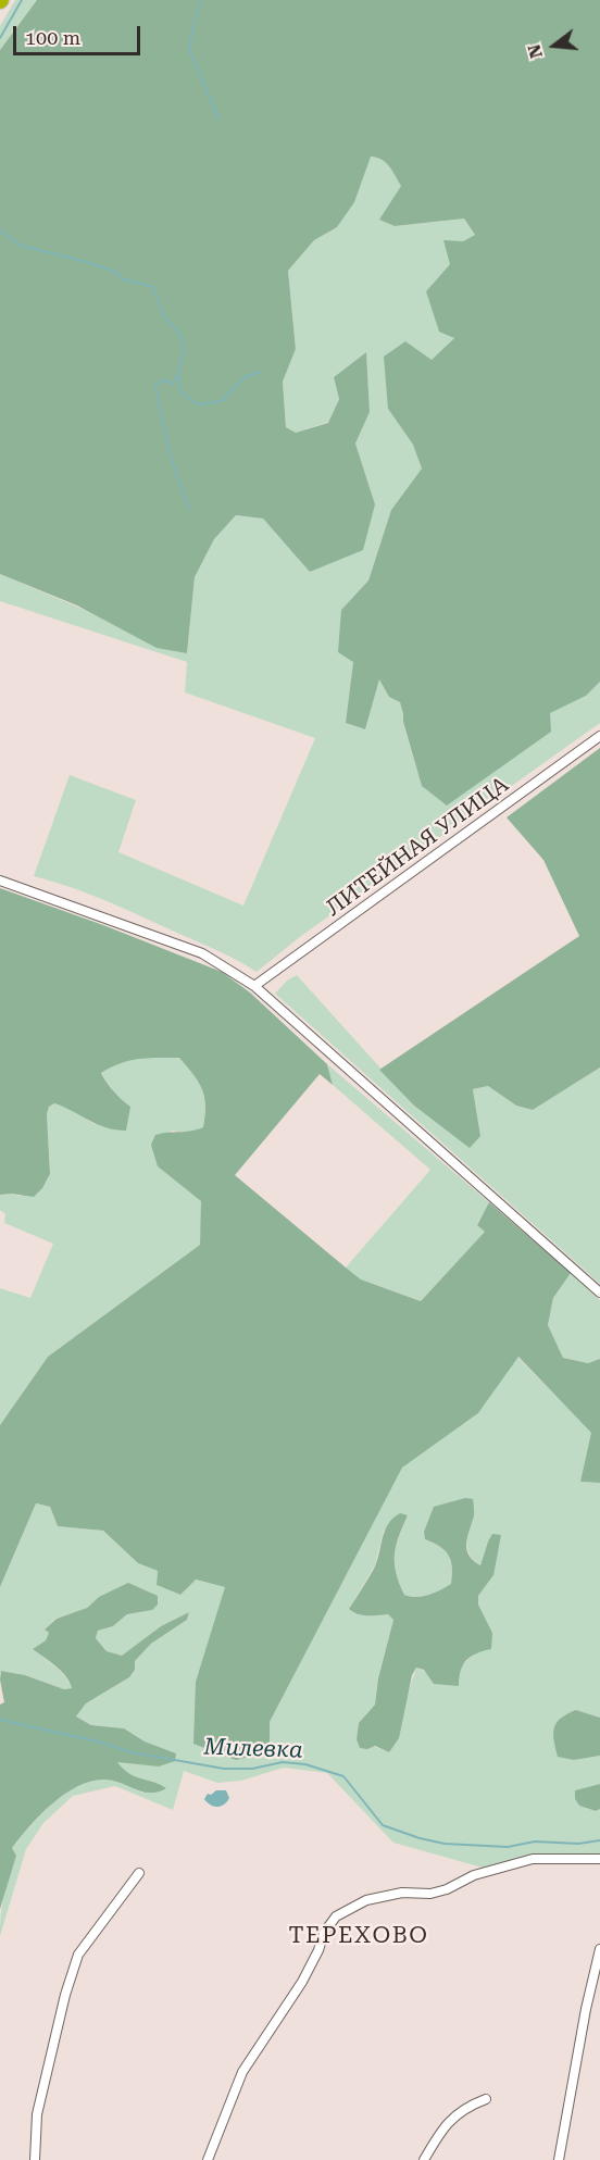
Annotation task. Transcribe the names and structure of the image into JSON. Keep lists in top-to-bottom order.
{
  "streets": {
    "street": ["ЛИТЕЙНАЯ УЛИЦА"]
  },
  "districts": ["ТЕРЕХОВО"],
  "water": ["Милевка"],
  "scale_bar": "100 m",
  "north": "left"
}
